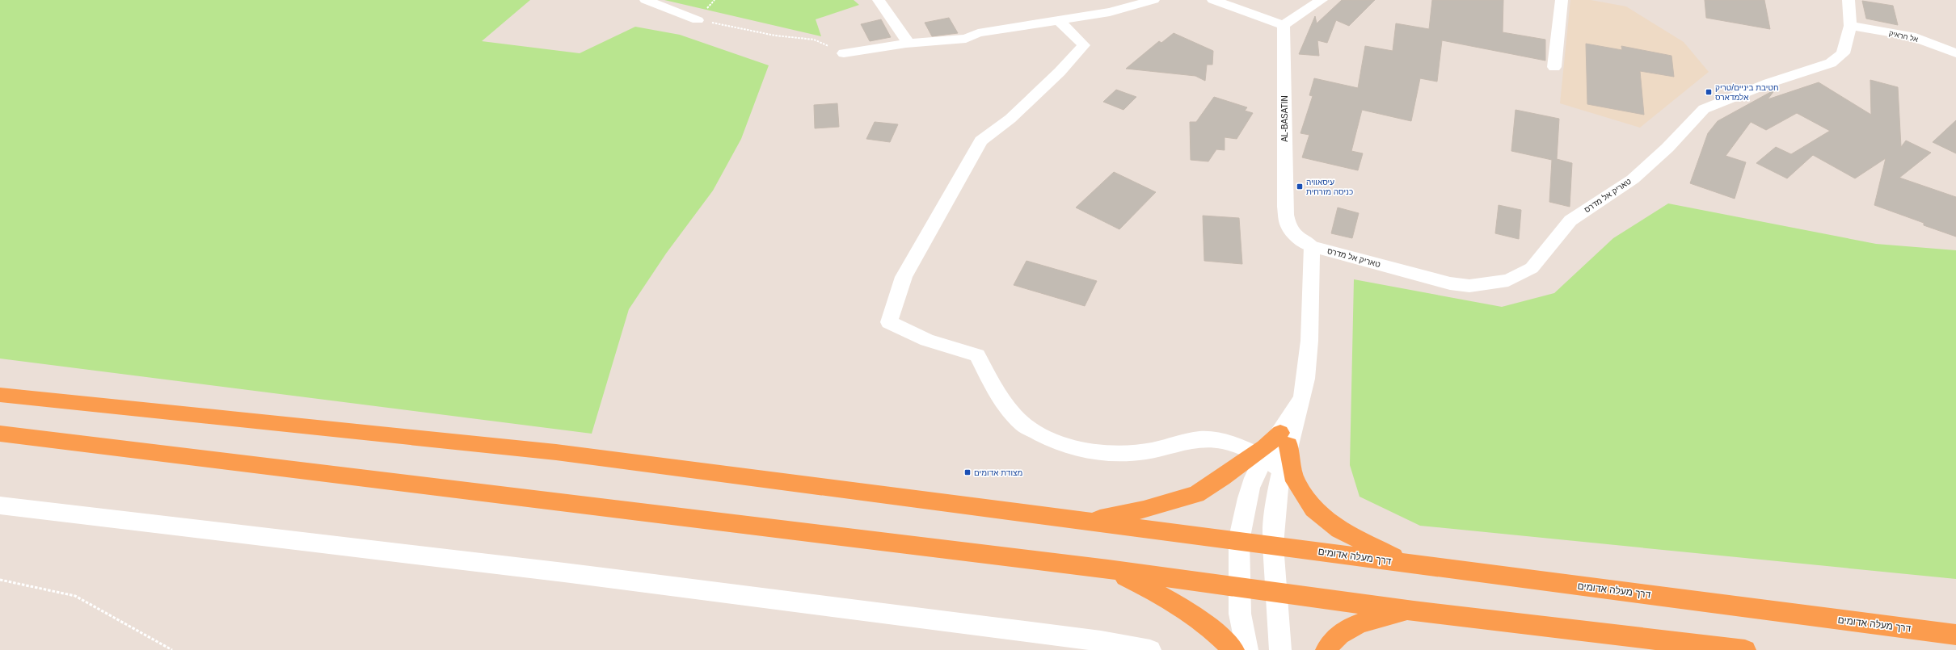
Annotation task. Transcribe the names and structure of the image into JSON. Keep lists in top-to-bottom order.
{
  "streets": {
    "highway": ["דרך מעלה אדומים"],
    "street": ["אל חראיק", "AL-BASATIN", "טאריק אל מדרס"]
  },
  "crossings": [
    ["אל חראיק", "טאריק אל מדרס"],
    ["AL-BASATIN", "טאריק אל מדרס"]
  ],
  "places": {
    "transit": ["חטיבת ביניים/טריק אלמדארס", "עיסאוויה כניסה מזרחית", "מצודת אדומים"]
  }
}
